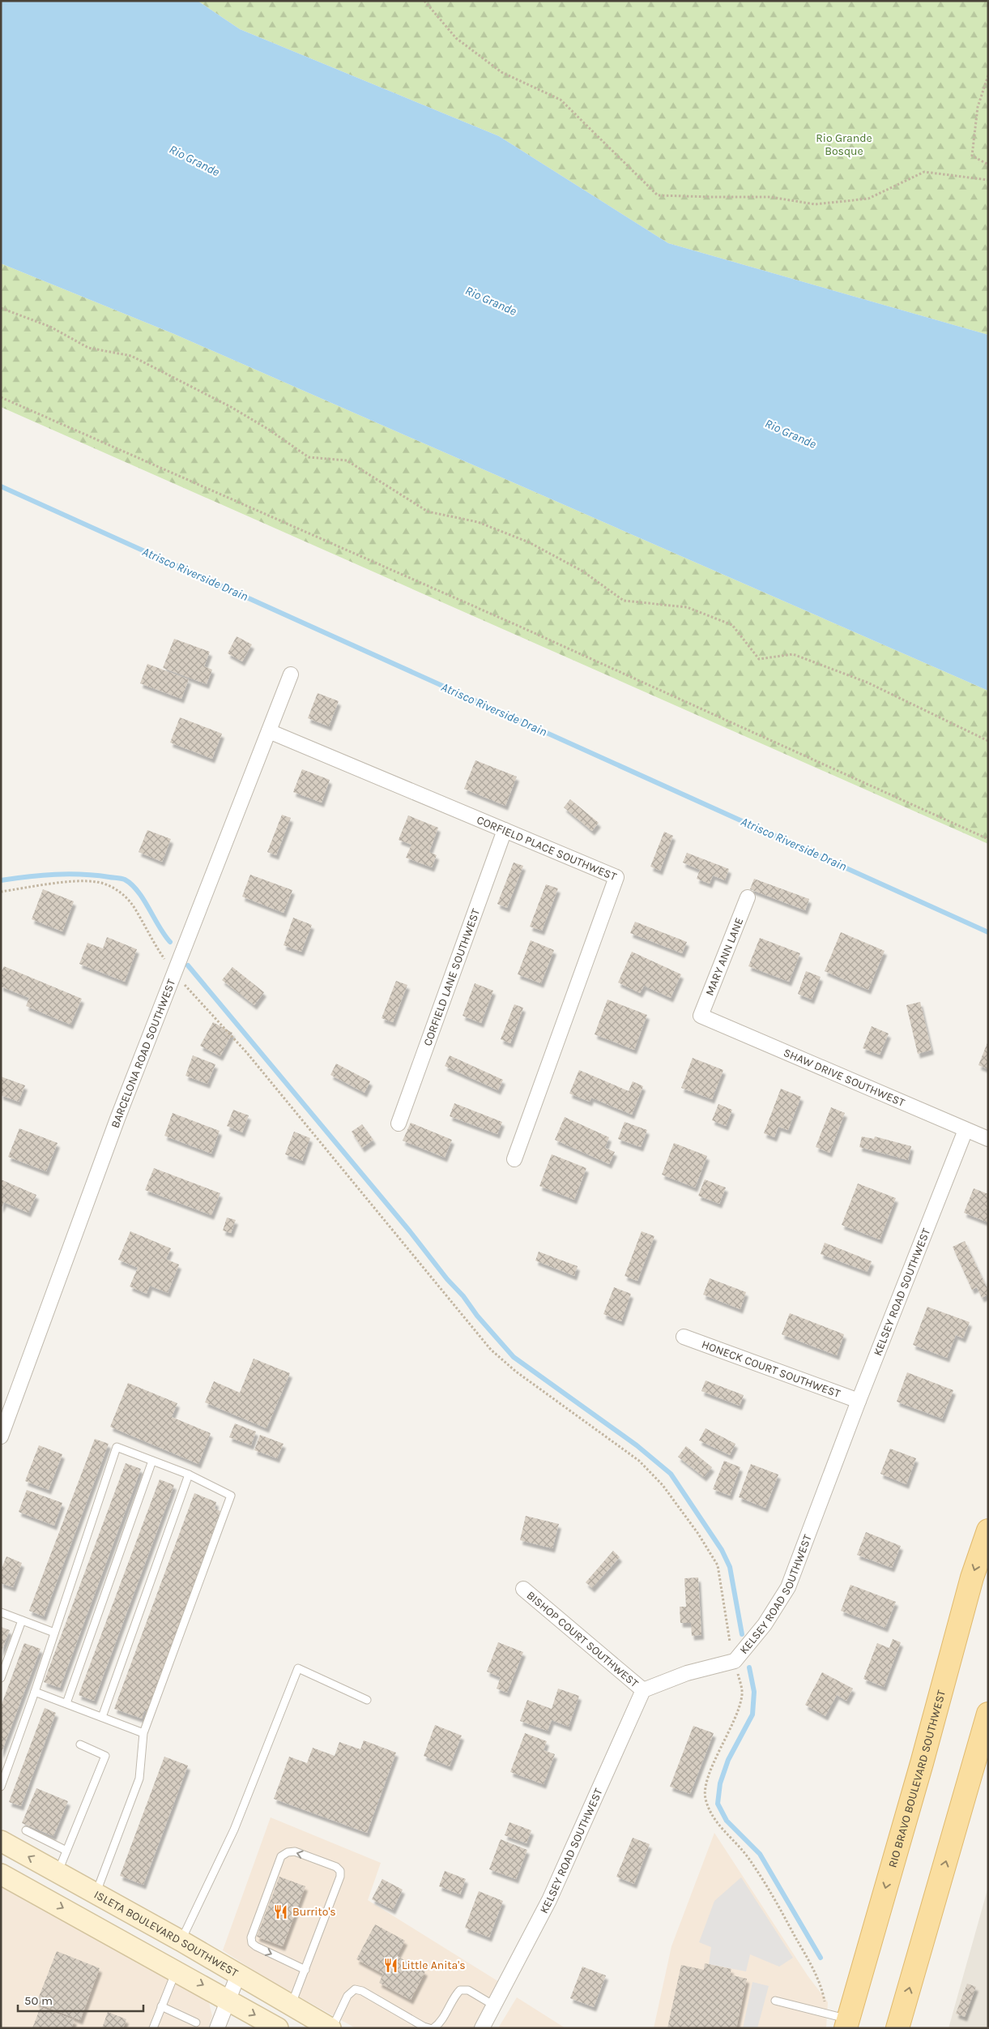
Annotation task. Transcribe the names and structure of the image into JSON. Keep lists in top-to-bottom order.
{
  "streets": {
    "main road": ["RIO BRAVO BOULEVARD SOUTHWEST", "ISLETA BOULEVARD SOUTHWEST"],
    "street": [
      "CORFIELD PLACE SOUTHWEST",
      "MARY ANN LANE",
      "CORFIELD LANE SOUTHWEST",
      "BARCELONA ROAD SOUTHWEST",
      "SHAW DRIVE SOUTHWEST",
      "KELSEY ROAD SOUTHWEST",
      "HONECK COURT SOUTHWEST",
      "BISHOP COURT SOUTHWEST"
    ]
  },
  "crossings": [
    ["CORFIELD PLACE SOUTHWEST", "CORFIELD LANE SOUTHWEST"],
    ["CORFIELD PLACE SOUTHWEST", "BARCELONA ROAD SOUTHWEST"],
    ["MARY ANN LANE", "SHAW DRIVE SOUTHWEST"],
    ["SHAW DRIVE SOUTHWEST", "KELSEY ROAD SOUTHWEST"],
    ["KELSEY ROAD SOUTHWEST", "HONECK COURT SOUTHWEST"],
    ["KELSEY ROAD SOUTHWEST", "BISHOP COURT SOUTHWEST"]
  ],
  "water": ["Rio Grande", "Atrisco Riverside Drain"],
  "parks": ["Rio Grande Bosque"],
  "places": {
    "restaurant": ["Burrito's", "Little Anita's"]
  },
  "scale_bar": "50 m"
}
